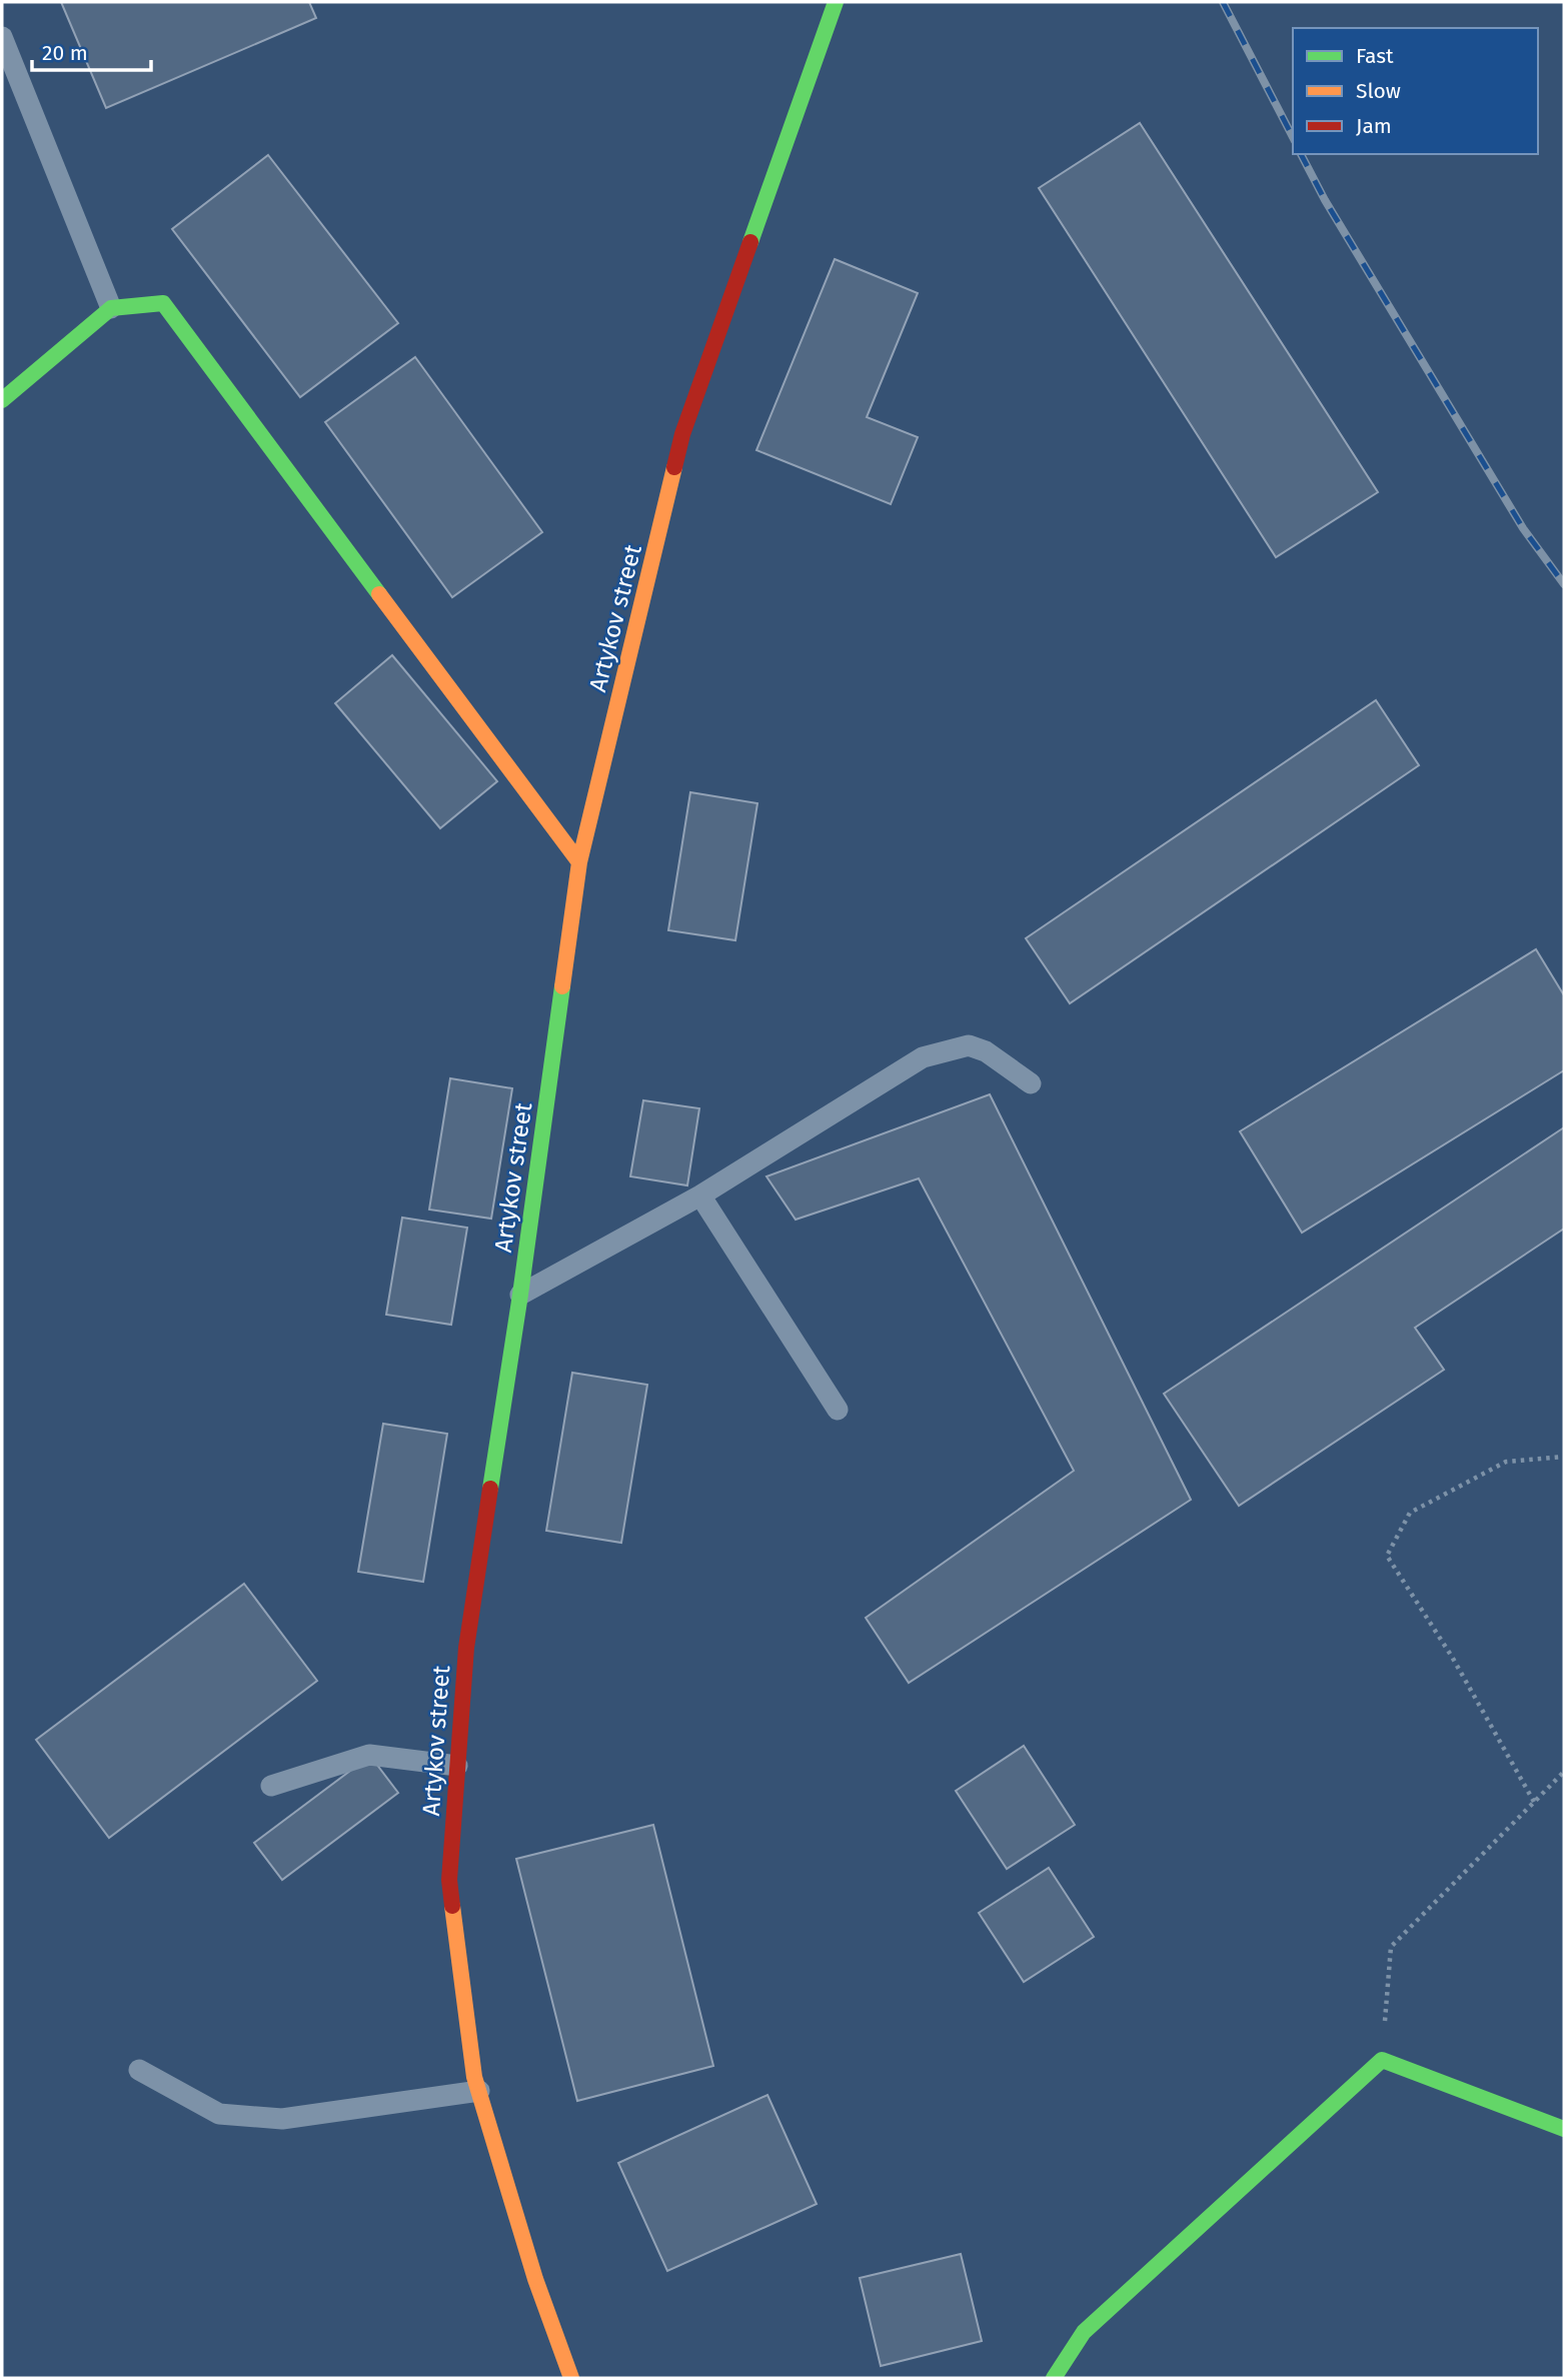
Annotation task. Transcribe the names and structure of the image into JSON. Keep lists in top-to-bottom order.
{
  "streets": {
    "main road": ["Artykov street"]
  },
  "legend": ["Fast", "Slow", "Jam"],
  "scale_bar": "20 m"
}
